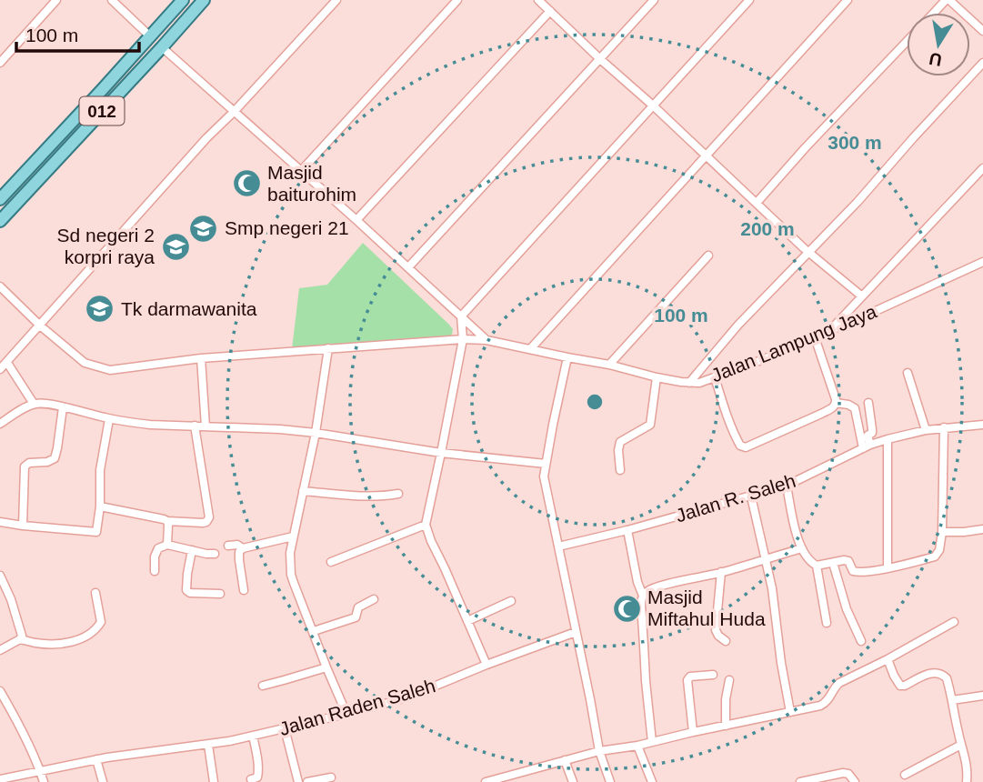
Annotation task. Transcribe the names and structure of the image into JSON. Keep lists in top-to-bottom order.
{
  "streets": {
    "main road": ["012"],
    "street": ["Jalan Lampung Jaya", "Jalan R. Saleh", "Jalan Raden Saleh"]
  },
  "places": {
    "mosque": ["Masjid baiturohim", "Masjid Miftahul Huda"],
    "school or university": ["Smp negeri 21", "Sd negeri 2 korpri raya", "Tk darmawanita"]
  },
  "scale_bar": "100 m",
  "north": "bottom",
  "rings": ["300 m", "200 m", "100 m"]
}
